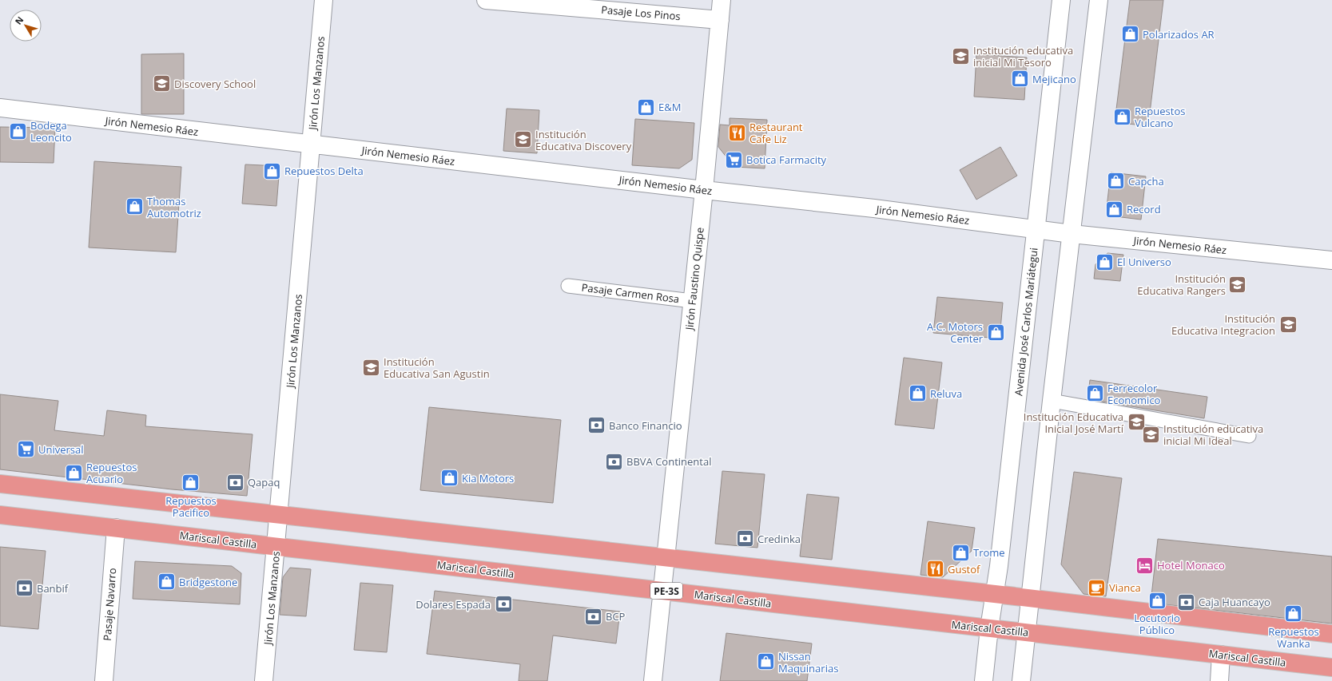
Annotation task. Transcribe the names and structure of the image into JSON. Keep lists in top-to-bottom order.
{
  "streets": {
    "highway": ["Mariscal Castilla", "PE-3S"],
    "street": [
      "Pasaje Los Pinos",
      "Jirón Los Manzanos",
      "Jirón Nemesio Ráez",
      "Jirón Faustino Quispe",
      "Avenida José Carlos Mariátegui",
      "Pasaje Navarro"
    ],
    "lane": ["Pasaje Carmen Rosa"]
  },
  "crossings": [
    ["Pasaje Los Pinos", "Jirón Faustino Quispe"],
    ["Jirón Los Manzanos", "Jirón Nemesio Ráez"],
    ["Jirón Los Manzanos", "Mariscal Castilla"],
    ["Jirón Nemesio Ráez", "Jirón Faustino Quispe"],
    ["Jirón Nemesio Ráez", "Avenida José Carlos Mariátegui"],
    ["Jirón Faustino Quispe", "Pasaje Carmen Rosa"],
    ["Jirón Faustino Quispe", "Mariscal Castilla"],
    ["Avenida José Carlos Mariátegui", "Mariscal Castilla"],
    ["Mariscal Castilla", "Pasaje Navarro"]
  ],
  "places": {
    "shop": [
      "Polarizados AR",
      "Mejicano",
      "E&M",
      "Repuestos Vulcano",
      "Bodega Leoncito",
      "Repuestos Delta",
      "Capcha",
      "Thomas Automotriz",
      "Record",
      "El Universo",
      "A.C. Motors Center",
      "Reluva",
      "Ferrecolor Economico",
      "Repuestos Acuario",
      "Kia Motors",
      "Repuestos Pacifico",
      "Trome",
      "Bridgestone",
      "Locutorio Público",
      "Repuestos Wanka",
      "Nissan Maquinarias"
    ],
    "school or university": [
      "Institución educativa inicial Mi Tesoro",
      "Discovery School",
      "Institución Educativa Discovery",
      "Institución Educativa Rangers",
      "Institución Educativa Integracion",
      "Institución Educativa San Agustin",
      "Institución Educativa Inicial José Martí",
      "Institución educativa inicial Mi Ideal"
    ],
    "restaurant": ["Restaurant Cafe Liz", "Gustof"],
    "supermarket": ["Botica Farmacity", "Universal"],
    "bank": [
      "Banco Financio",
      "BBVA Continental",
      "Qapaq",
      "Credinka",
      "Banbif",
      "Caja Huancayo",
      "Dolares Espada",
      "BCP"
    ],
    "hotel": ["Hotel Monaco"],
    "cafe": ["Vianca"]
  },
  "north": "top left"
}
